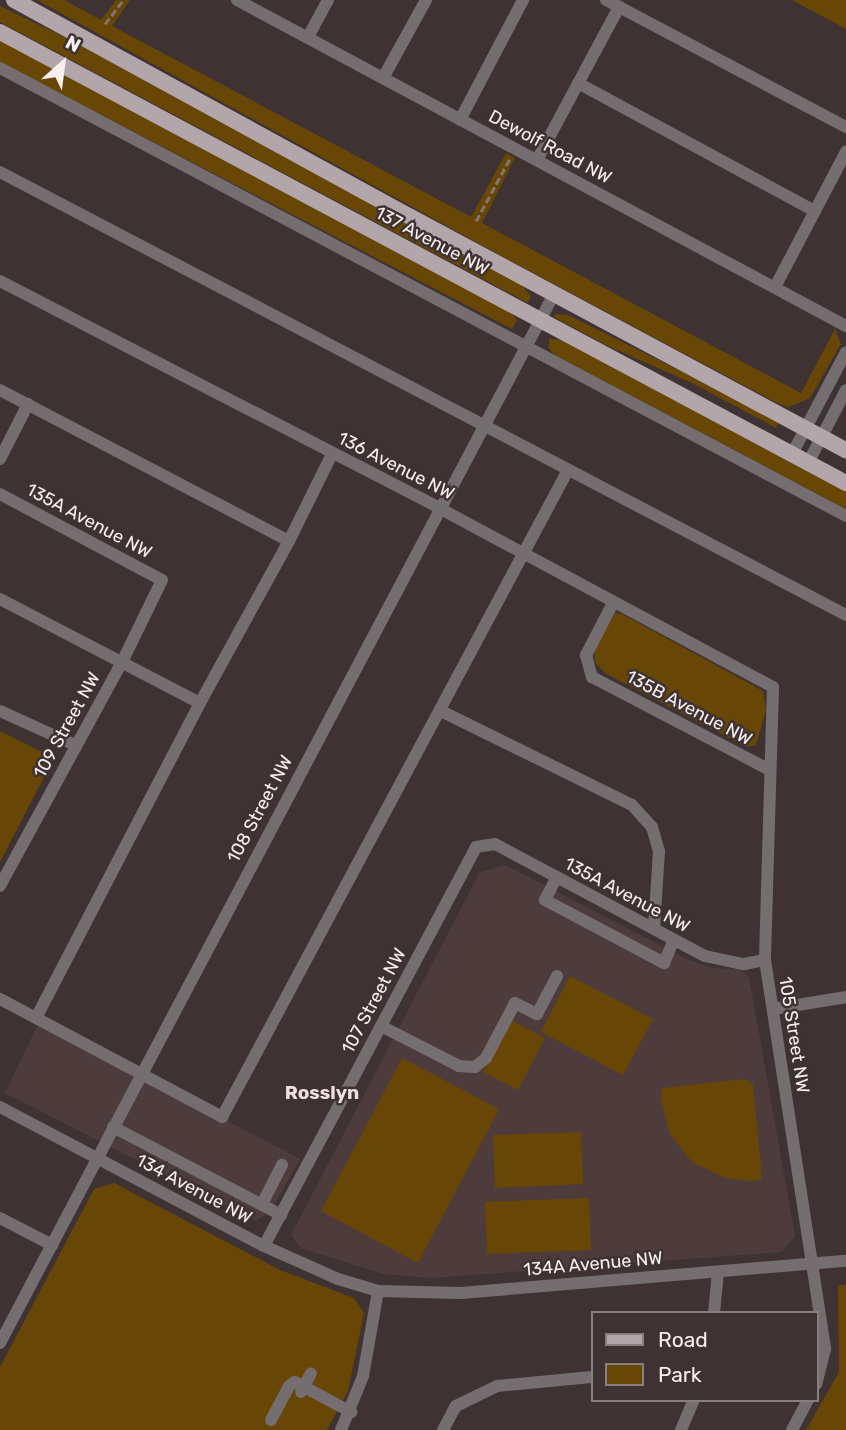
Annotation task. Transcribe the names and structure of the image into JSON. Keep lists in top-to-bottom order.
{
  "streets": {
    "main road": ["137 Avenue NW"],
    "street": [
      "Dewolf Road NW",
      "136 Avenue NW",
      "135A Avenue NW",
      "135B Avenue NW",
      "109 Street NW",
      "108 Street NW",
      "107 Street NW",
      "105 Street NW",
      "134 Avenue NW",
      "134A Avenue NW"
    ]
  },
  "crossings": [
    ["137 Avenue NW", "108 Street NW"],
    ["136 Avenue NW", "135B Avenue NW"],
    ["136 Avenue NW", "108 Street NW"],
    ["136 Avenue NW", "105 Street NW"],
    ["135A Avenue NW", "109 Street NW"],
    ["135A Avenue NW", "107 Street NW"],
    ["135A Avenue NW", "105 Street NW"],
    ["135B Avenue NW", "105 Street NW"],
    ["108 Street NW", "134 Avenue NW"],
    ["107 Street NW", "134 Avenue NW"],
    ["105 Street NW", "134A Avenue NW"],
    ["134 Avenue NW", "134A Avenue NW"]
  ],
  "districts": ["Rosslyn"],
  "legend": ["Road", "Park"],
  "north": "top right"
}
